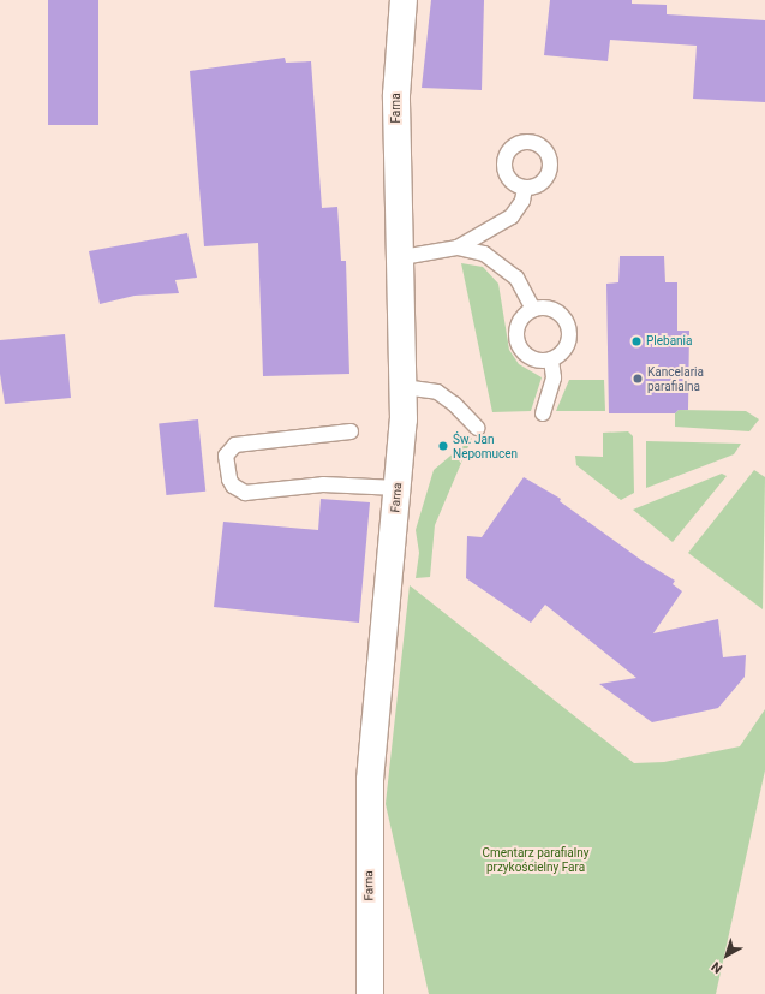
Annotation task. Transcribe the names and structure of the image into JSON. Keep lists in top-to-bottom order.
{
  "streets": {
    "street": ["Farna"]
  },
  "parks": ["Cmentarz parafialny przykościelny Fara"],
  "places": ["Plebania", "Kancelaria parafialna", "Św. Jan Nepomucen"],
  "north": "bottom left"
}
